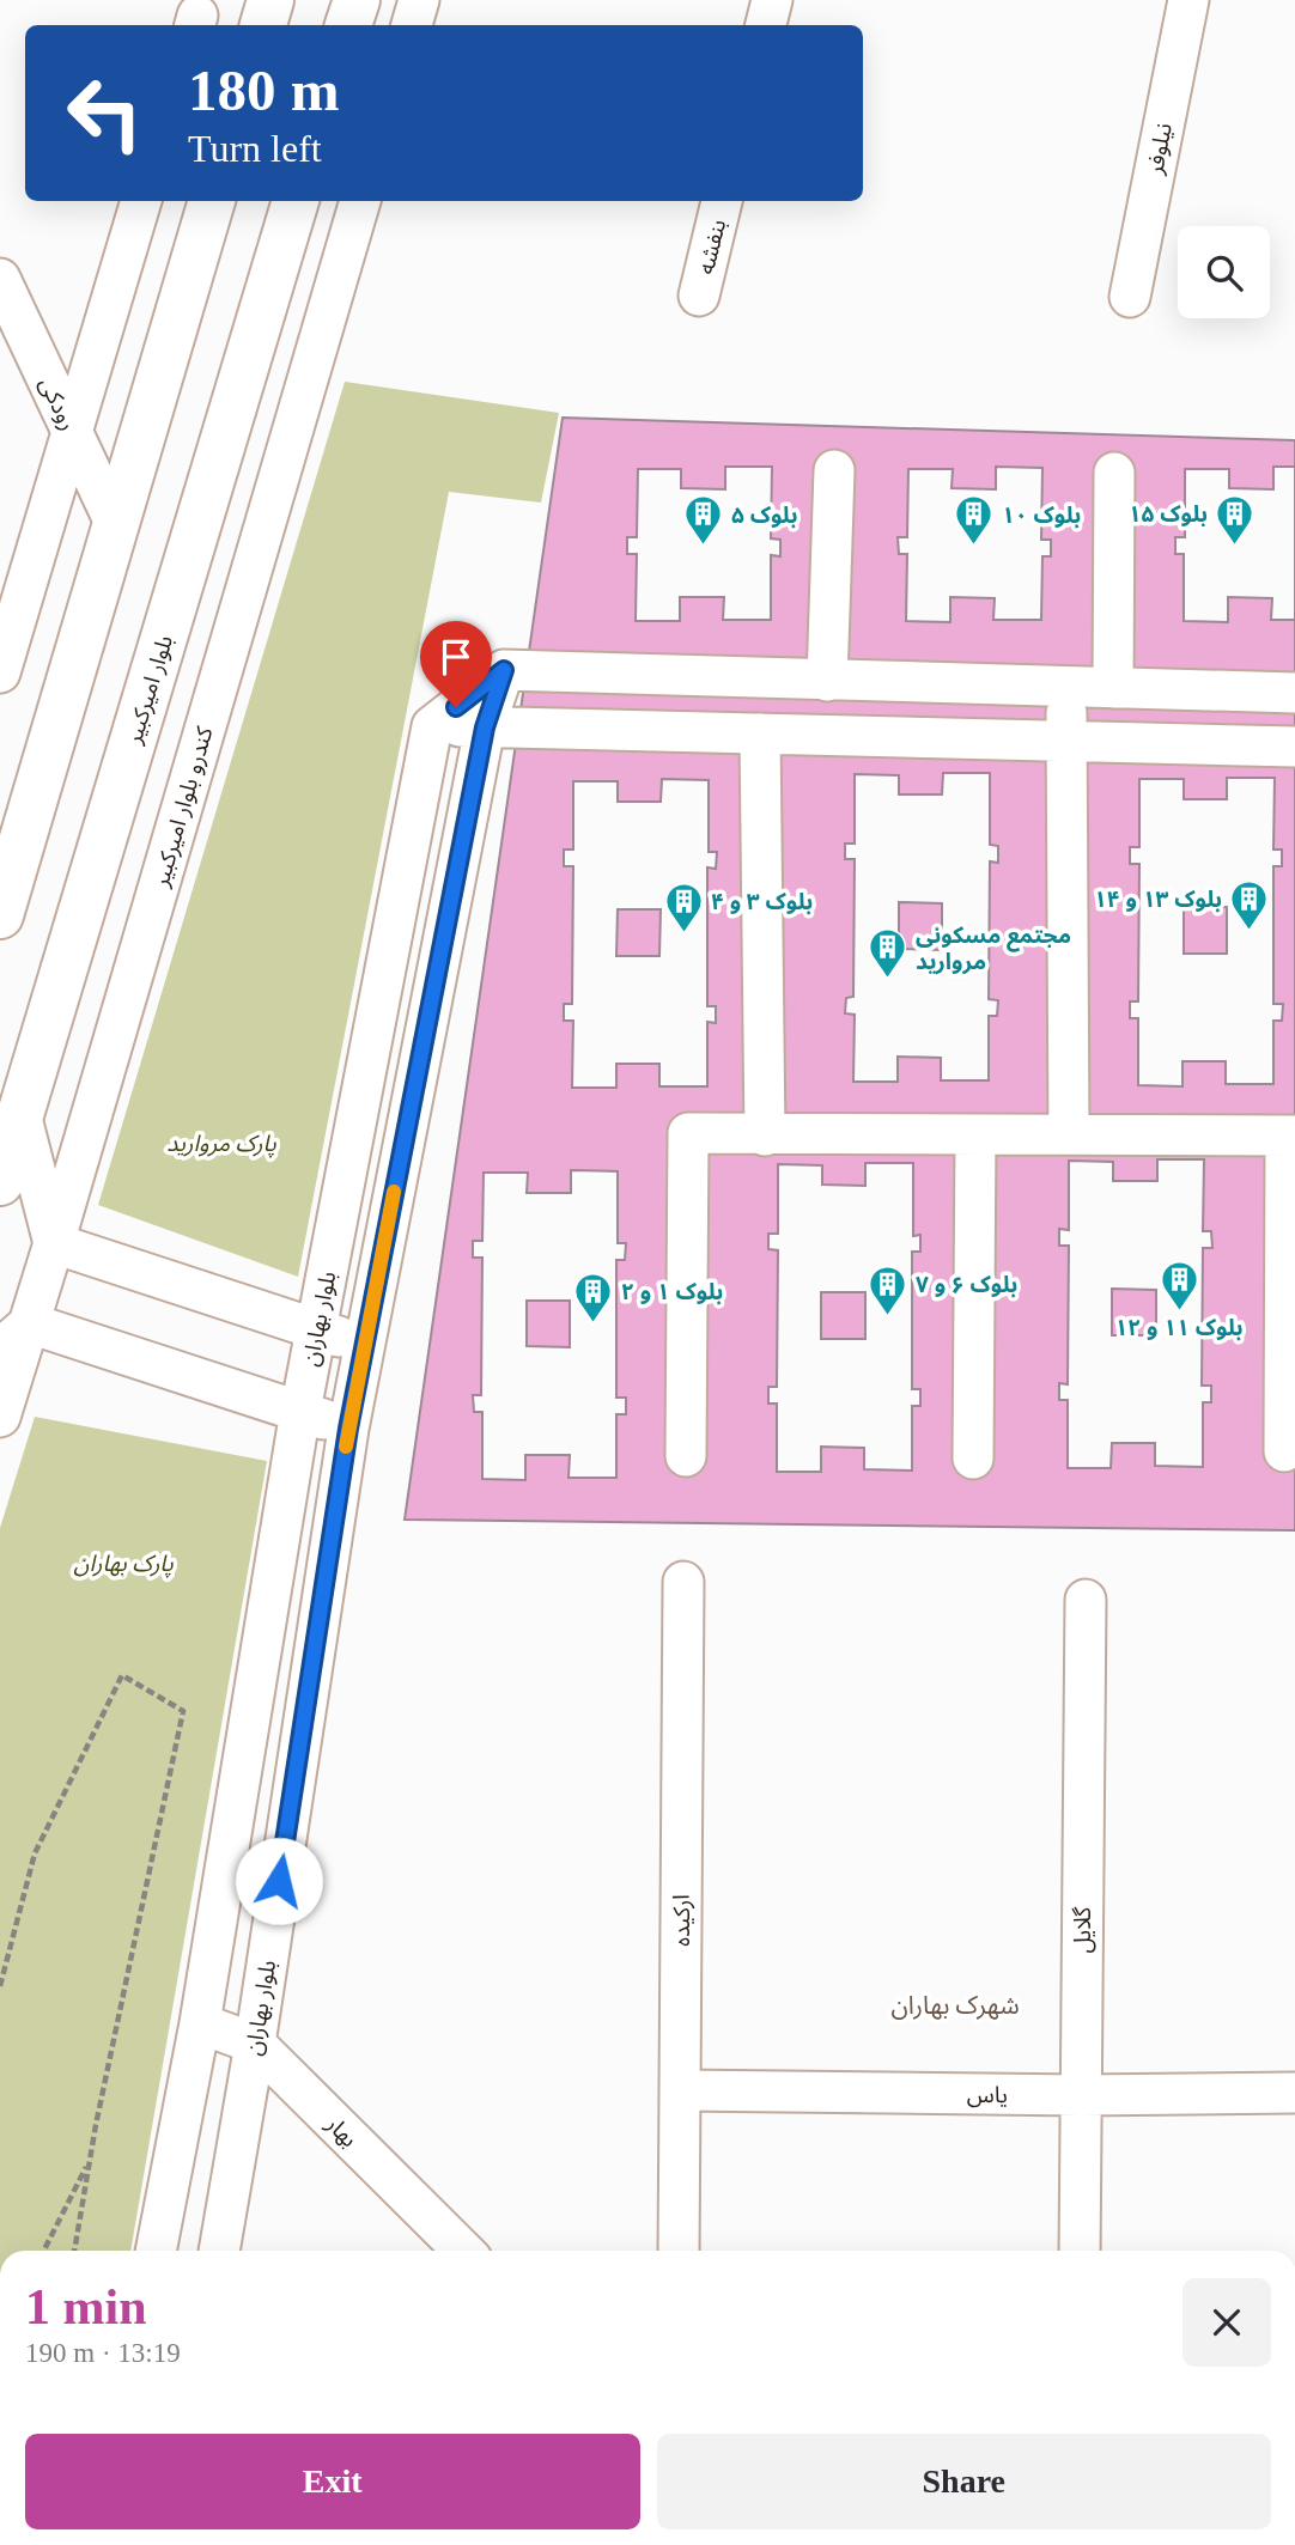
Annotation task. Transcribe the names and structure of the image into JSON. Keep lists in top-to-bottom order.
{
  "streets": {
    "main road": ["بلوار امیرکبیر"],
    "street": [
      "نیلوفر",
      "بنفشه",
      "رودکی",
      "کندرو بلوار امیرکبیر",
      "بلوار بهاران",
      "ارکیده",
      "گلایل",
      "یاس",
      "بهار"
    ]
  },
  "crossings": [
    ["بلوار بهاران", "بهار"],
    ["ارکیده", "یاس"],
    ["گلایل", "یاس"]
  ],
  "districts": ["شهرک بهاران"],
  "parks": ["پارک مروارید", "پارک بهاران"],
  "places": {
    "building": [
      "بلوک ۱۵",
      "بلوک ۵",
      "بلوک ۱۰",
      "بلوک ۱۳ و ۱۴",
      "بلوک ۳ و ۴",
      "مجتمع مسکونی مروارید",
      "بلوک ۱۱ و ۱۲",
      "بلوک ۶ و ۷",
      "بلوک ۱ و ۲"
    ]
  },
  "page": {
    "turn": ["180 m", "Turn left"],
    "heading": ["1 min", "190 m · 13:19"],
    "buttons": ["Exit", "Share"]
  }
}
